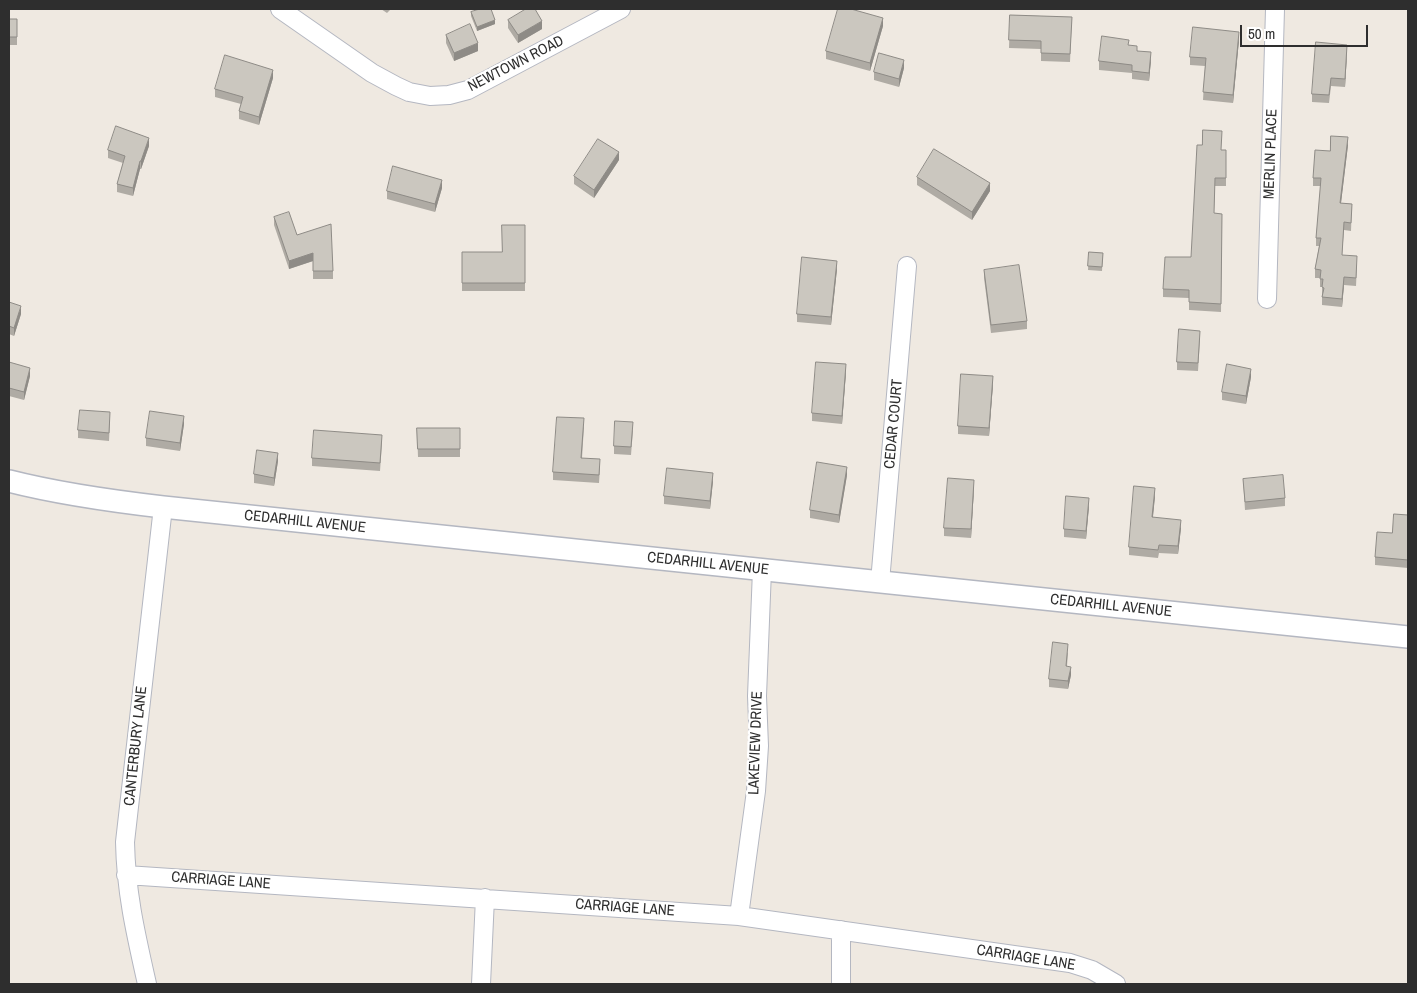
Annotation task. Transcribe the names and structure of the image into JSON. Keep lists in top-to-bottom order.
{
  "streets": {
    "street": [
      "NEWTOWN ROAD",
      "MERLIN PLACE",
      "CEDAR COURT",
      "CEDARHILL AVENUE",
      "LAKEVIEW DRIVE",
      "CANTERBURY LANE",
      "CARRIAGE LANE"
    ]
  },
  "crossings": [
    ["CEDAR COURT", "CEDARHILL AVENUE"],
    ["CEDARHILL AVENUE", "LAKEVIEW DRIVE"],
    ["CEDARHILL AVENUE", "CANTERBURY LANE"],
    ["LAKEVIEW DRIVE", "CARRIAGE LANE"],
    ["CANTERBURY LANE", "CARRIAGE LANE"]
  ],
  "scale_bar": "50 m"
}
